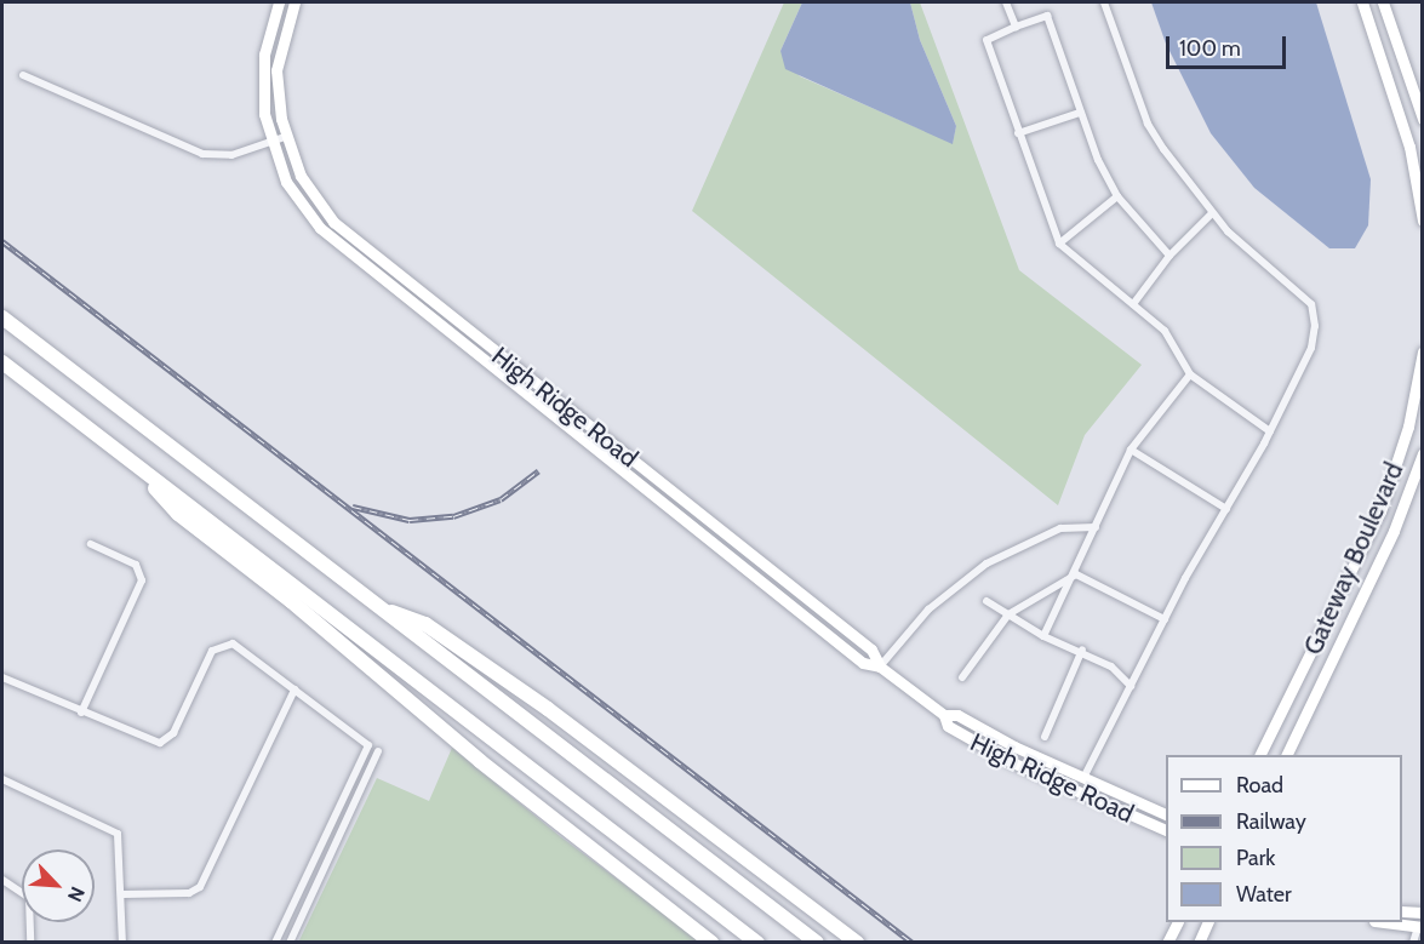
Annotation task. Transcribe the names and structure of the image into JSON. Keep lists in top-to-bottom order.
{
  "streets": {
    "street": ["High Ridge Road", "Gateway Boulevard"]
  },
  "legend": [
    "Road",
    "Railway",
    "Park",
    "Water"
  ],
  "scale_bar": "100 m",
  "north": "bottom right"
}
